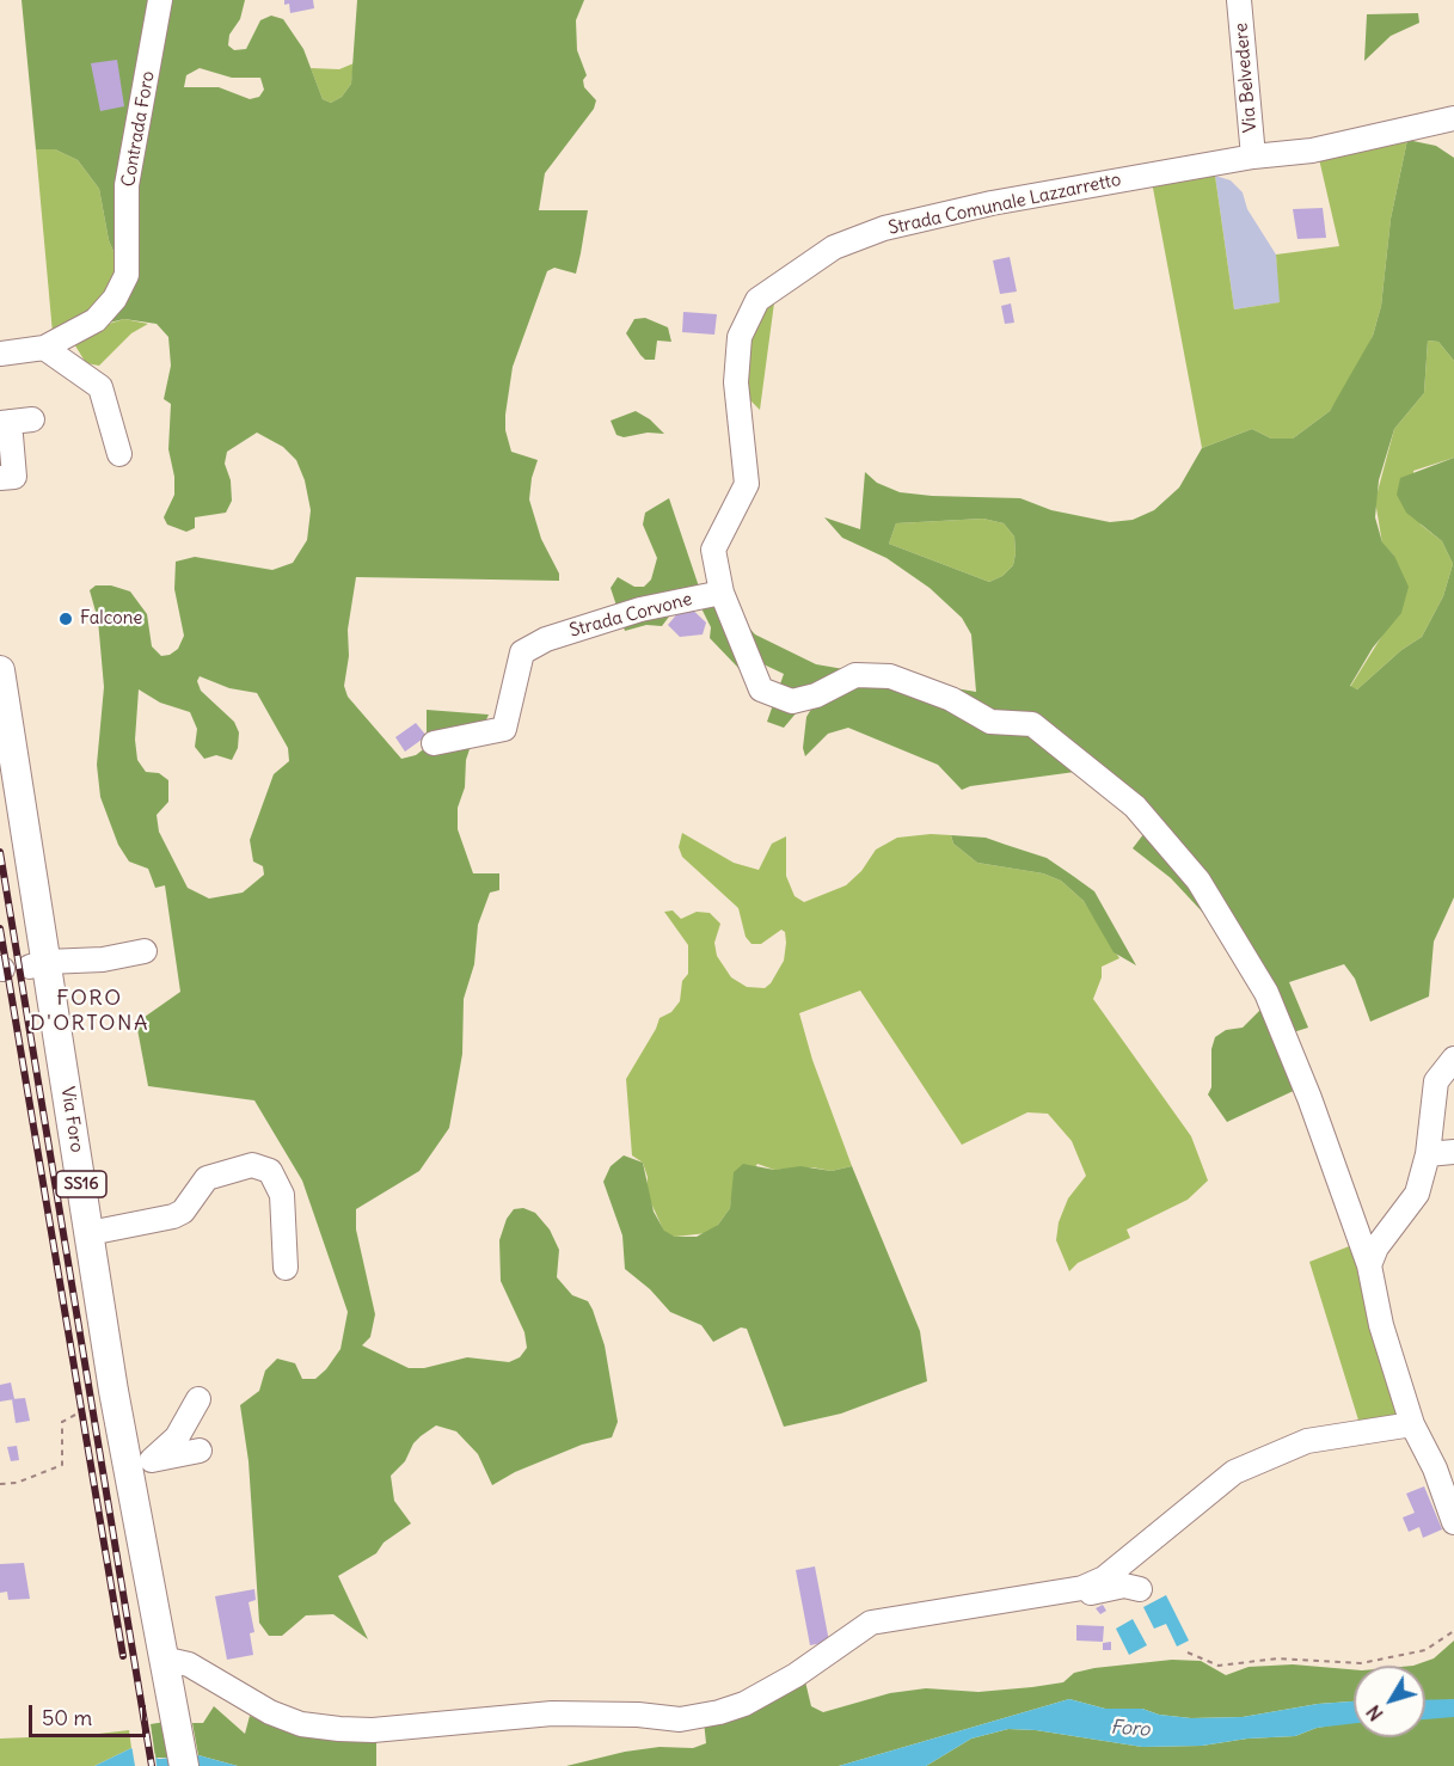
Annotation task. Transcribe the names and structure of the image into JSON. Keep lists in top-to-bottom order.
{
  "streets": {
    "main road": ["Via Foro", "SS16"],
    "street": [
      "Via Belvedere",
      "Contrada Foro",
      "Strada Comunale Lazzarretto",
      "Strada Corvone"
    ]
  },
  "crossings": [
    ["Via Belvedere", "Strada Comunale Lazzarretto"],
    ["Strada Comunale Lazzarretto", "Strada Corvone"]
  ],
  "districts": ["FORO D'ORTONA"],
  "water": ["Foro"],
  "places": ["Falcone"],
  "scale_bar": "50 m",
  "north": "bottom left"
}
